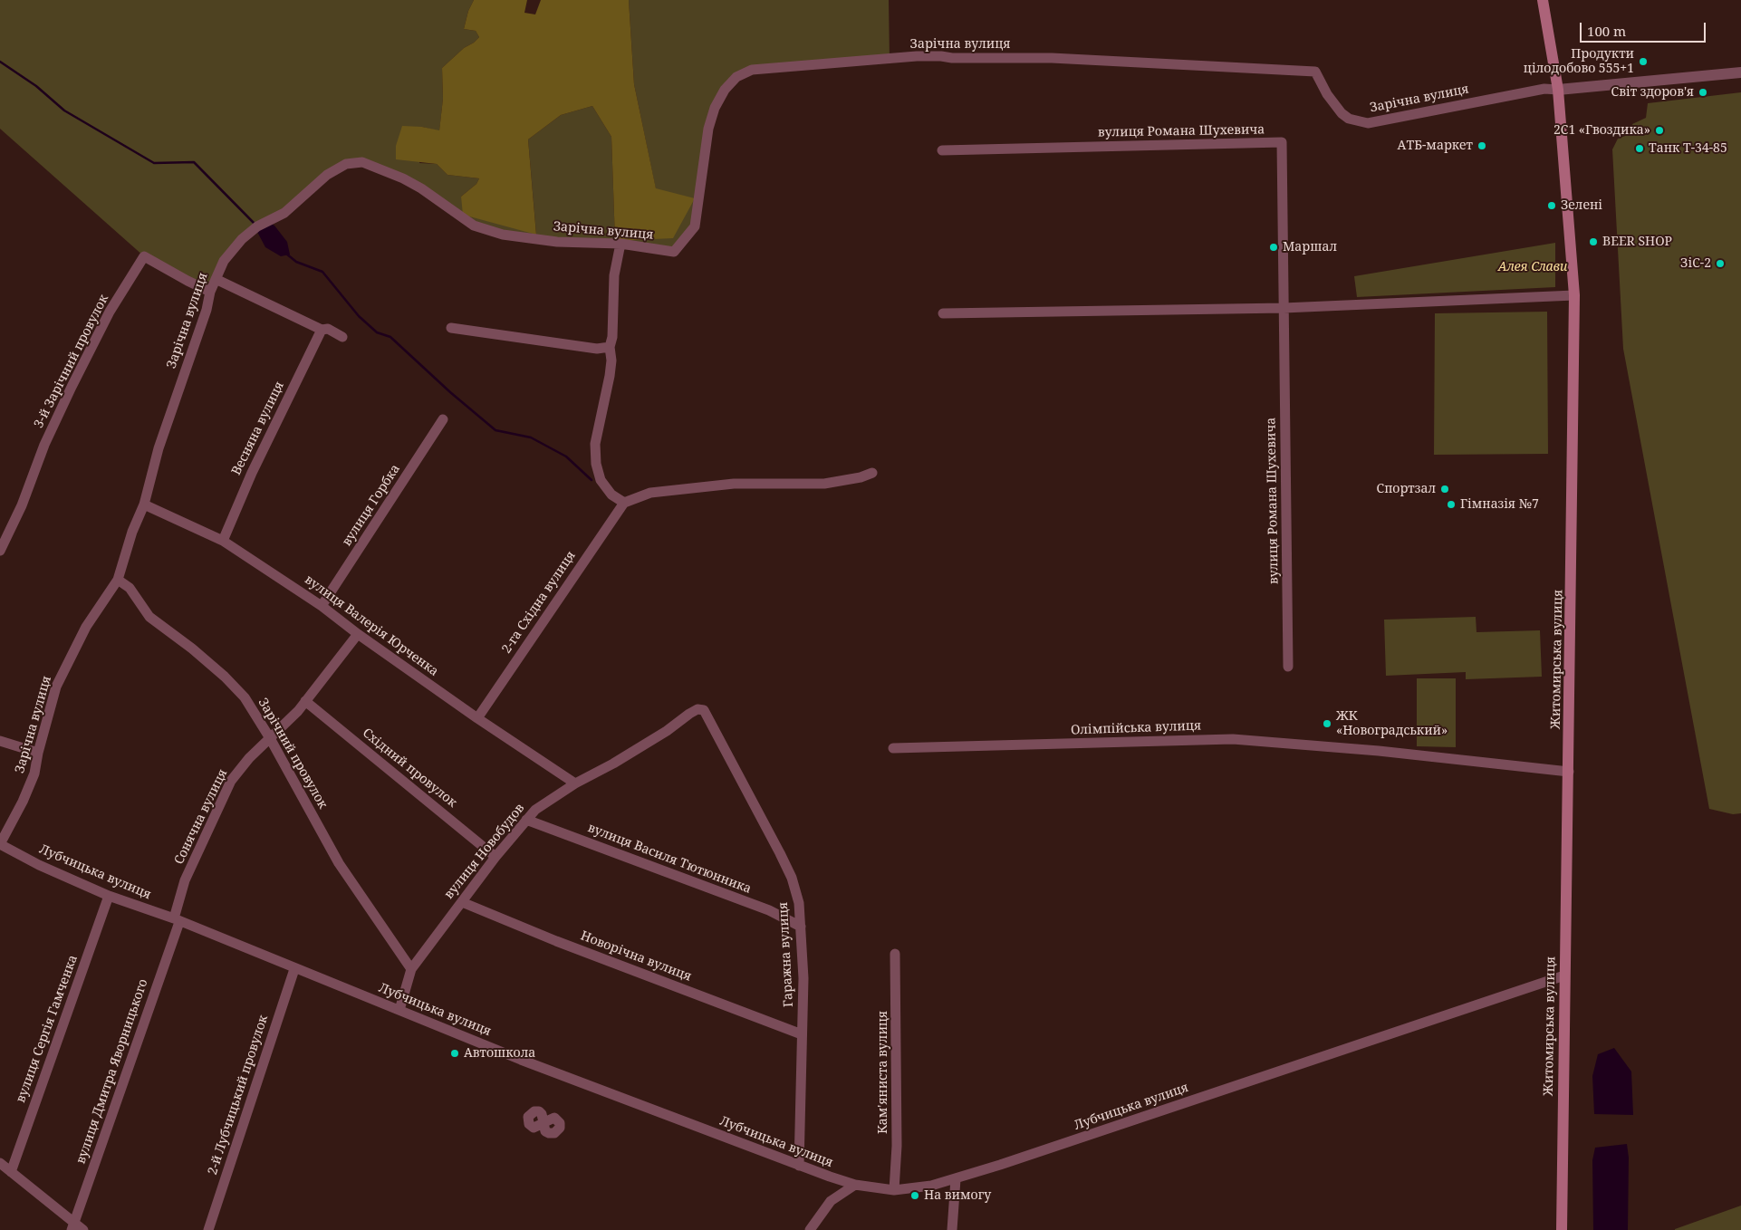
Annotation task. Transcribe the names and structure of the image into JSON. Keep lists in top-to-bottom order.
{
  "streets": {
    "main road": ["Житомирська вулиця"],
    "street": [
      "Зарічна вулиця",
      "вулиця Романа Шухевича",
      "3-й Зарічний провулок",
      "Весняна вулиця",
      "вулиця Горбка",
      "2-га Східна вулиця",
      "вулиця Валерія Юрченка",
      "Олімпійська вулиця",
      "Зарічний провулок",
      "Східний провулок",
      "Сонячна вулиця",
      "вулиця Новобудов",
      "вулиця Василя Тютюнника",
      "Лубчицька вулиця",
      "Гаражна вулиця",
      "Новорічна вулиця",
      "вулиця Сергія Гамченка",
      "вулиця Дмитра Яворницького",
      "Кам'яниста вулиця",
      "2-й Лубчицький провулок"
    ]
  },
  "crossings": [
    ["Зарічна вулиця", "3-й Зарічний провулок"],
    ["Зарічна вулиця", "вулиця Валерія Юрченка"],
    ["Зарічна вулиця", "Житомирська вулиця"],
    ["Зарічна вулиця", "Зарічний провулок"],
    ["Зарічна вулиця", "Лубчицька вулиця"],
    ["Весняна вулиця", "вулиця Валерія Юрченка"],
    ["вулиця Горбка", "вулиця Валерія Юрченка"],
    ["2-га Східна вулиця", "вулиця Валерія Юрченка"],
    ["вулиця Валерія Юрченка", "Сонячна вулиця"],
    ["вулиця Валерія Юрченка", "вулиця Новобудов"],
    ["Житомирська вулиця", "Олімпійська вулиця"],
    ["Житомирська вулиця", "Лубчицька вулиця"],
    ["Зарічний провулок", "Сонячна вулиця"],
    ["Зарічний провулок", "вулиця Новобудов"],
    ["Східний провулок", "Сонячна вулиця"],
    ["Східний провулок", "вулиця Новобудов"],
    ["Сонячна вулиця", "Лубчицька вулиця"],
    ["Сонячна вулиця", "вулиця Дмитра Яворницького"],
    ["вулиця Новобудов", "вулиця Василя Тютюнника"],
    ["вулиця Новобудов", "Лубчицька вулиця"],
    ["вулиця Новобудов", "Гаражна вулиця"],
    ["вулиця Новобудов", "Новорічна вулиця"],
    ["вулиця Василя Тютюнника", "Гаражна вулиця"],
    ["Лубчицька вулиця", "Гаражна вулиця"],
    ["Лубчицька вулиця", "вулиця Сергія Гамченка"],
    ["Лубчицька вулиця", "вулиця Дмитра Яворницького"],
    ["Лубчицька вулиця", "Кам'яниста вулиця"],
    ["Лубчицька вулиця", "2-й Лубчицький провулок"],
    ["Гаражна вулиця", "Новорічна вулиця"]
  ],
  "parks": ["Алея Слави"],
  "places": [
    "Продукти цілодобово 555+1",
    "Світ здоров'я",
    "2С1 «Гвоздика»",
    "АТБ-маркет",
    "Танк Т-34-85",
    "Зелені",
    "BEER SHOP",
    "Маршал",
    "ЗіС-2",
    "Спортзал",
    "Гімназія №7",
    "ЖК «Новоградський»",
    "Автошкола",
    "На вимогу"
  ],
  "scale_bar": "100 m"
}
